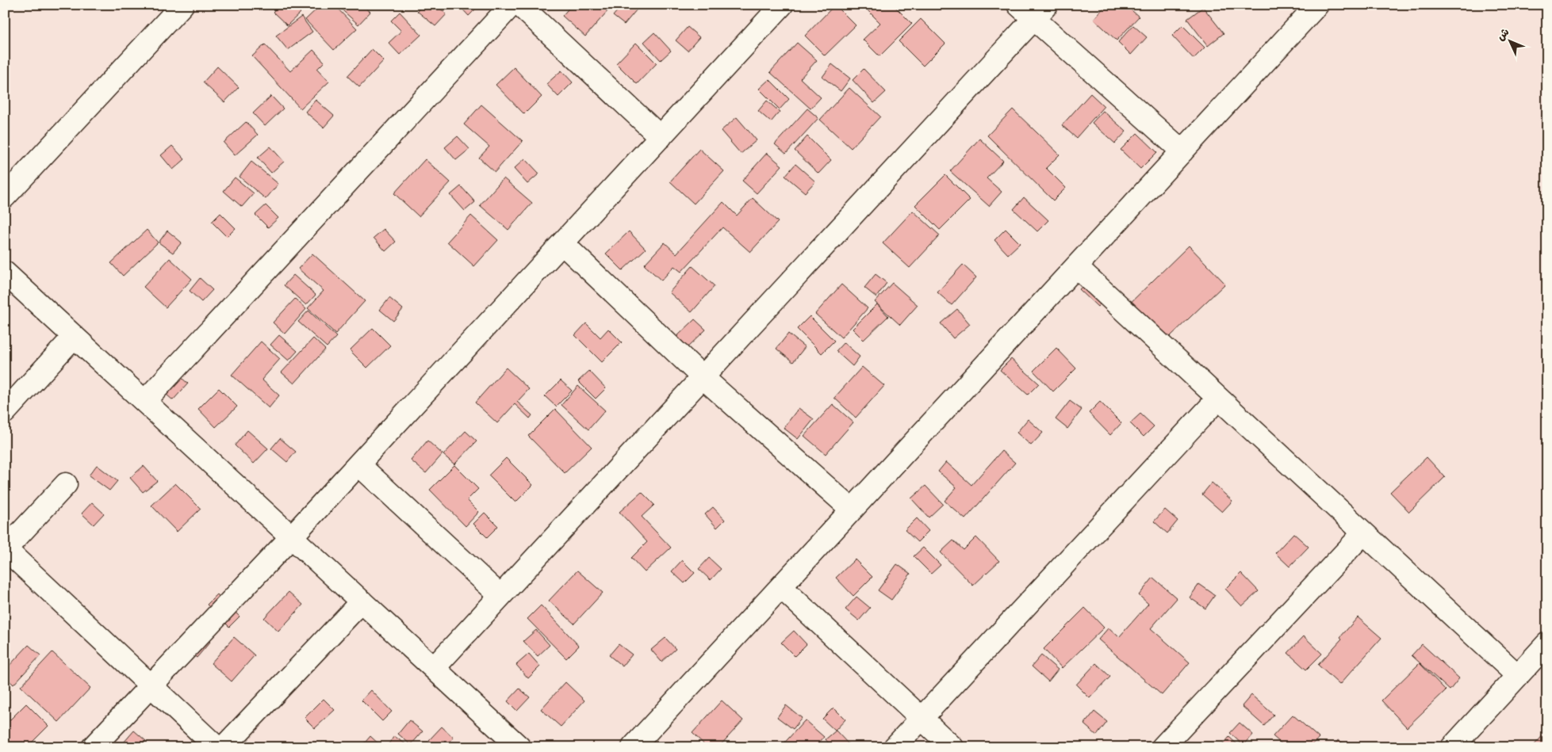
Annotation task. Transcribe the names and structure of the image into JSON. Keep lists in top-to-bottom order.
{
  "north": "top left"
}
